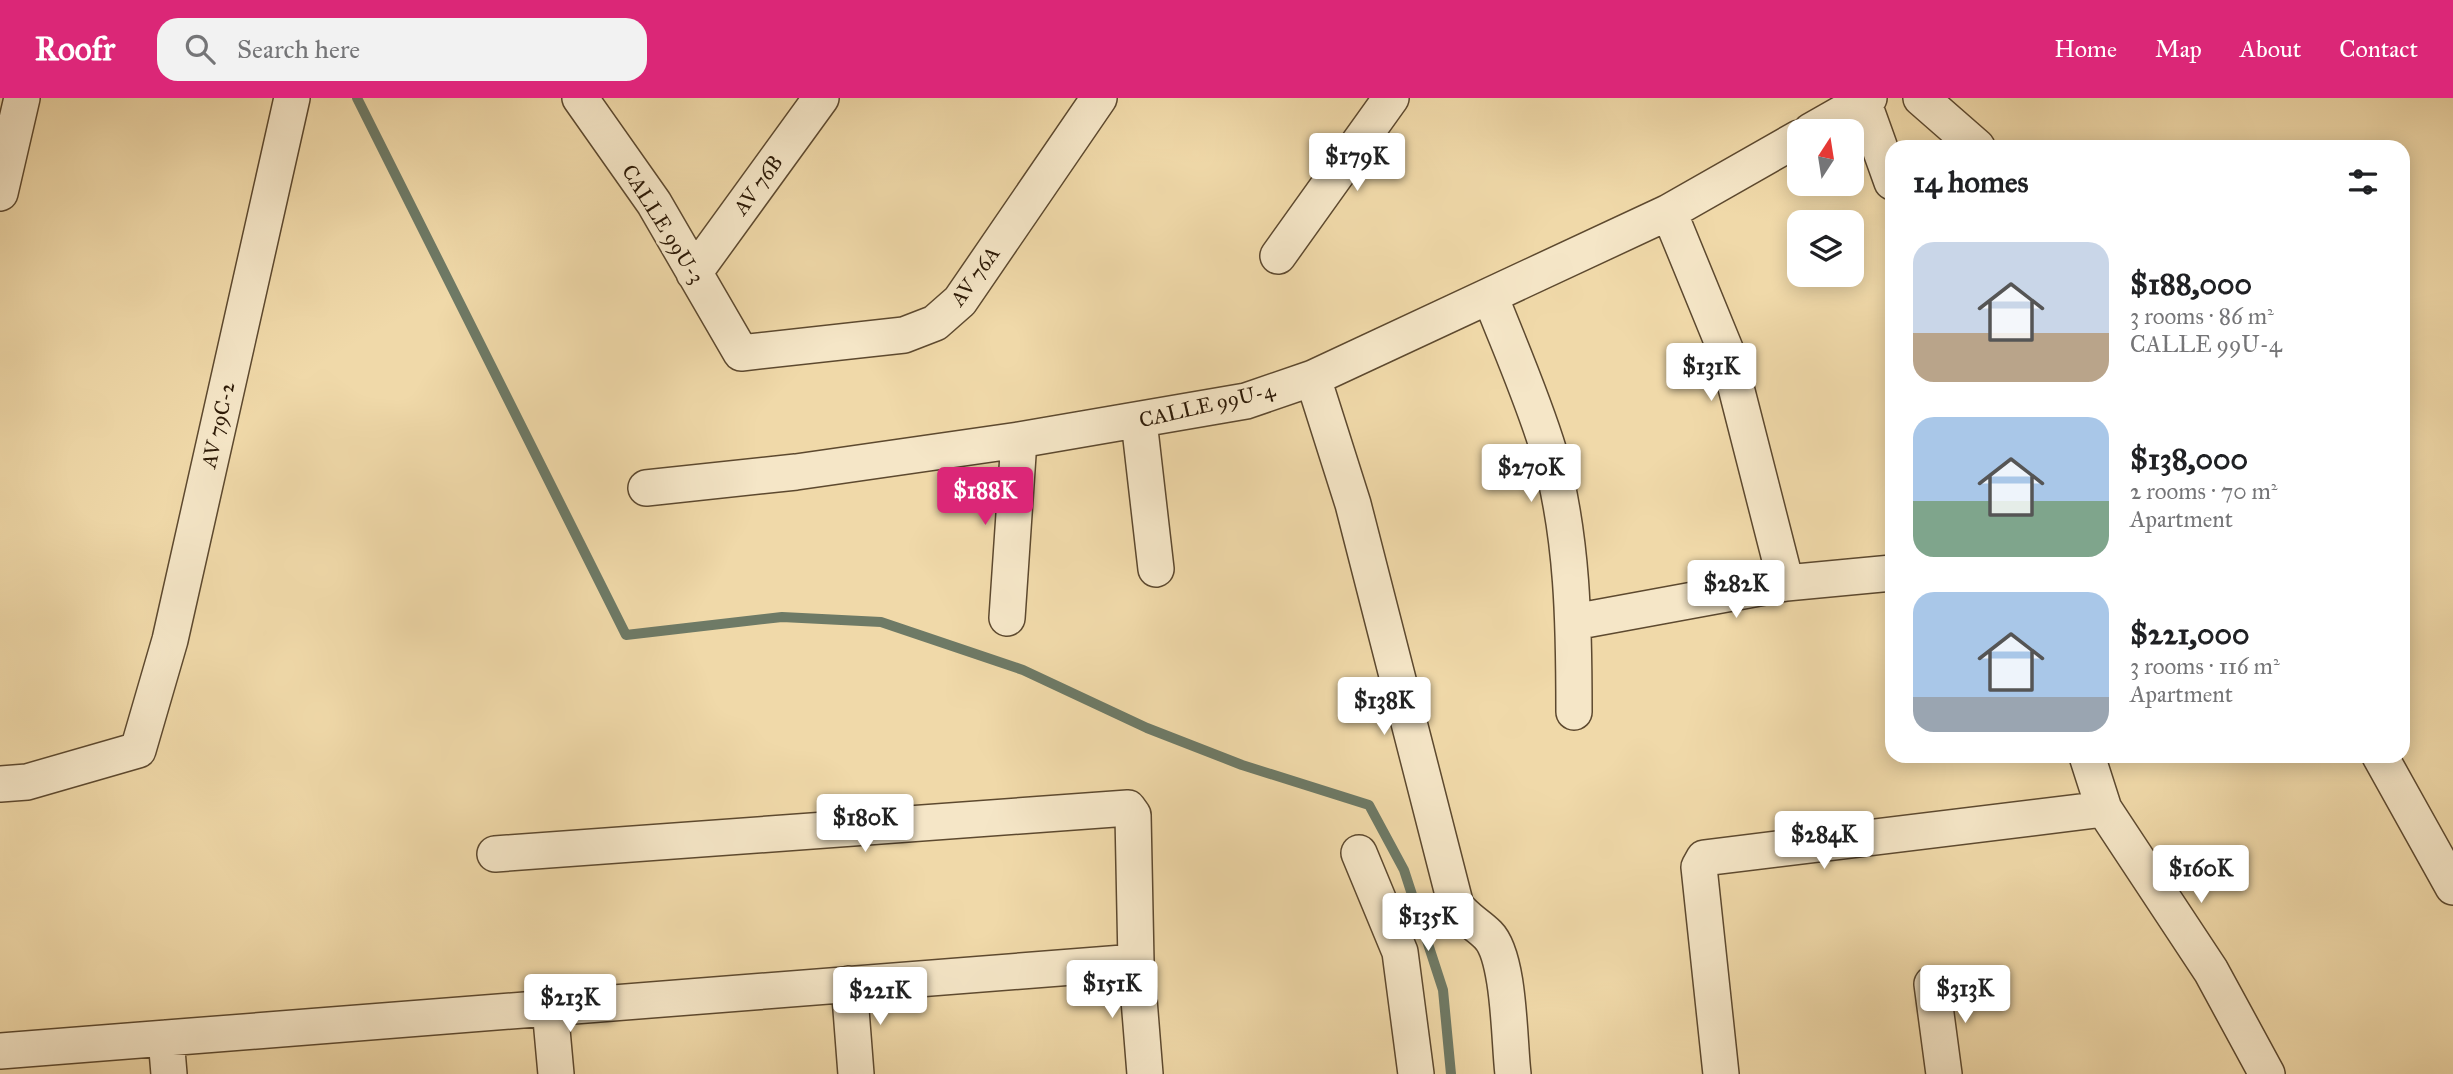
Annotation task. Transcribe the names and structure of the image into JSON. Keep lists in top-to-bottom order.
{
  "streets": {
    "street": [
      "AV 76B",
      "CALLE 99U-3",
      "AV 76A",
      "CALLE 99U-4",
      "AV 79C-2"
    ]
  },
  "crossings": [
    ["AV 76B", "CALLE 99U-3"],
    ["CALLE 99U-3", "AV 76A"]
  ],
  "north": "top",
  "page": {
    "header": "Roofr",
    "search": "Search here",
    "nav": [
      "Home",
      "Map",
      "About",
      "Contact"
    ],
    "price": [
      "$179K",
      "$131K",
      "$270K",
      "$188K",
      "$282K",
      "$138K",
      "$180K",
      "$284K",
      "$160K",
      "$135K",
      "$151K",
      "$313K",
      "$221K",
      "$213K"
    ],
    "heading": "14 homes",
    "list": [
      {
        "name": "$188,000",
        "note": "3 rooms · 86 m² · CALLE 99U-4"
      },
      {
        "name": "$138,000",
        "note": "2 rooms · 70 m² · Apartment"
      },
      {
        "name": "$221,000",
        "note": "3 rooms · 116 m² · Apartment"
      }
    ]
  }
}
